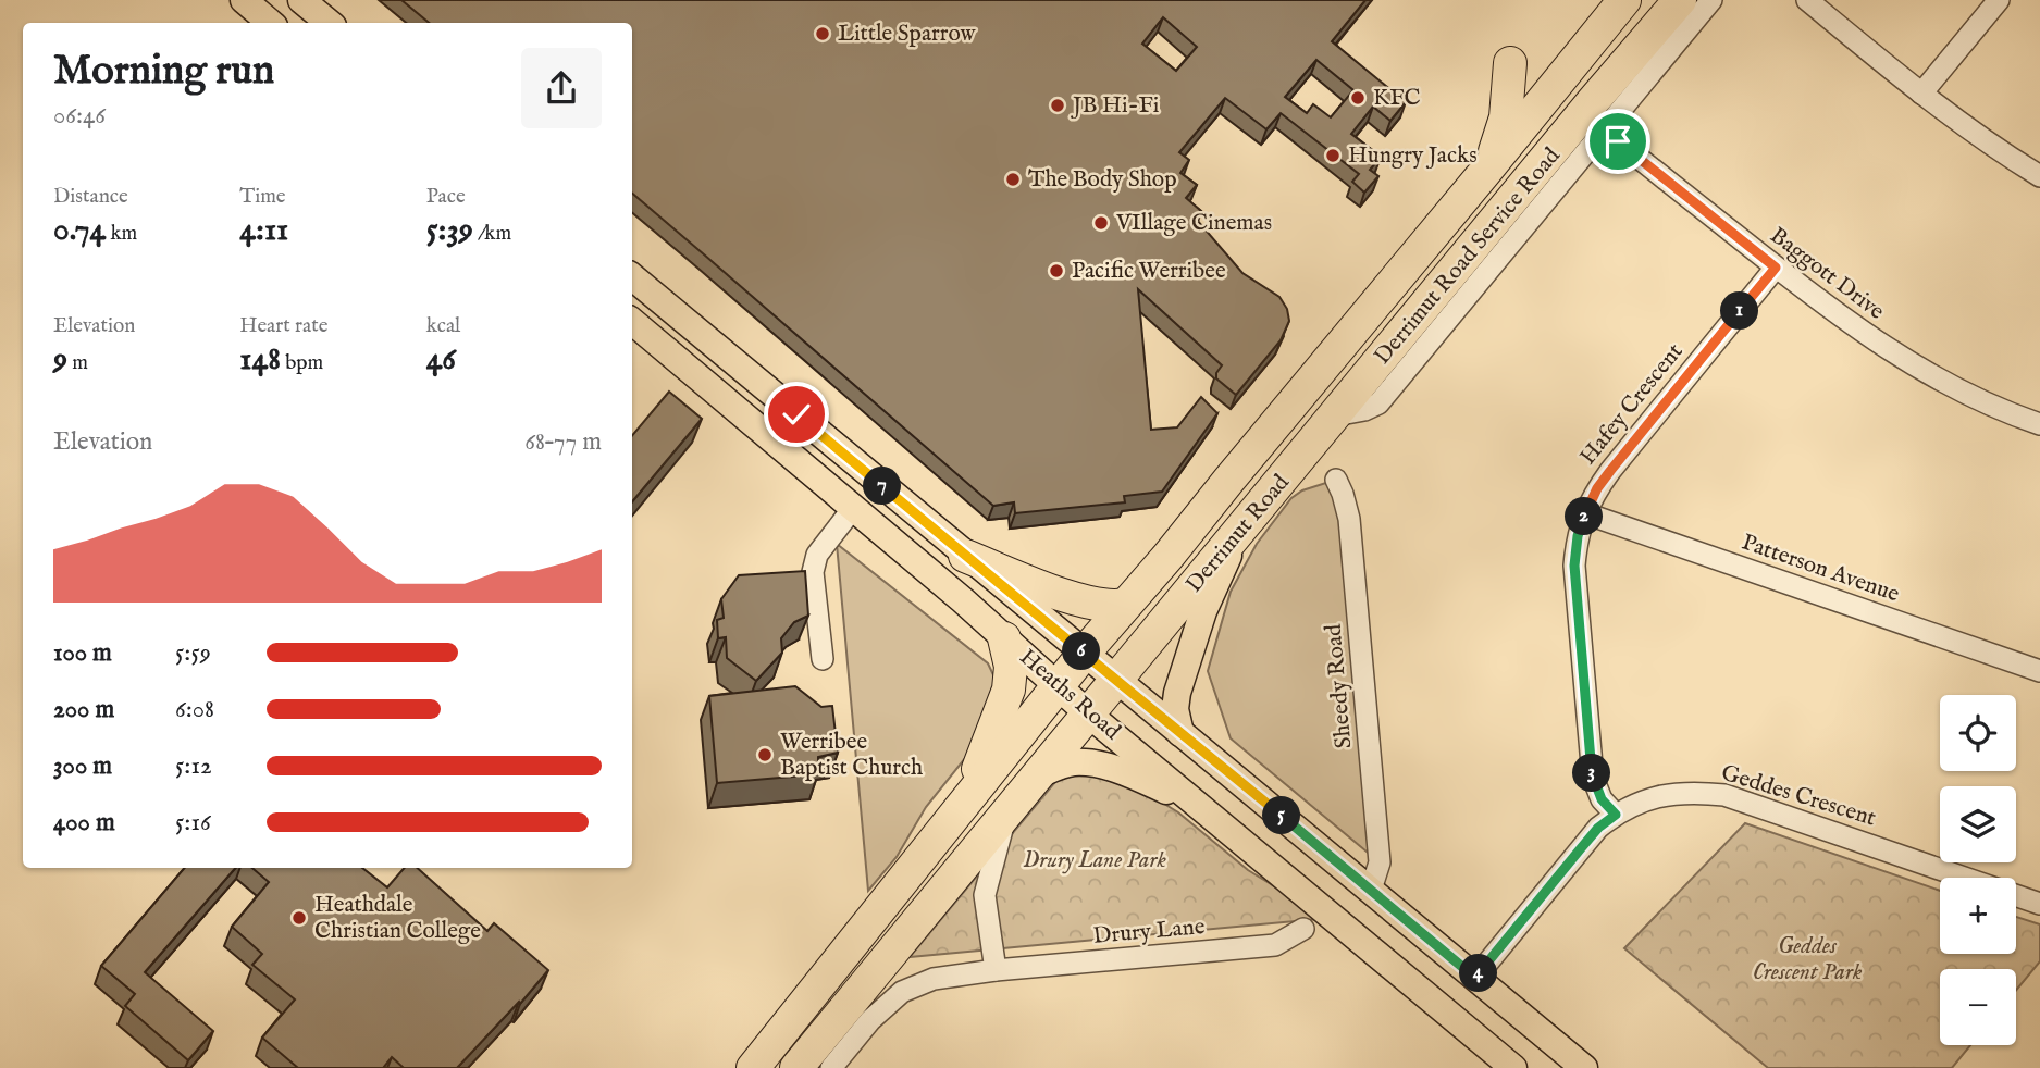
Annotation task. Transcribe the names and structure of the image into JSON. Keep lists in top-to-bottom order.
{
  "streets": {
    "highway": ["Derrimut Road"],
    "main road": ["Heaths Road"],
    "street": [
      "Derrimut Road Service Road",
      "Baggott Drive",
      "Hafey Crescent",
      "Patterson Avenue",
      "Sheedy Road",
      "Geddes Crescent",
      "Drury Lane"
    ]
  },
  "crossings": [
    ["Derrimut Road Service Road", "Baggott Drive"],
    ["Derrimut Road Service Road", "Derrimut Road"],
    ["Baggott Drive", "Hafey Crescent"],
    ["Hafey Crescent", "Patterson Avenue"],
    ["Hafey Crescent", "Geddes Crescent"],
    ["Derrimut Road", "Heaths Road"],
    ["Sheedy Road", "Heaths Road"],
    ["Heaths Road", "Geddes Crescent"]
  ],
  "parks": ["Drury Lane Park", "Geddes Crescent Park"],
  "places": [
    "Little Sparrow",
    "KFC",
    "JB Hi-Fi",
    "Hungry Jacks",
    "The Body Shop",
    "VIllage Cinemas",
    "Pacific Werribee",
    "Werribee Baptist Church",
    "Heathdale Christian College"
  ],
  "page": {
    "heading": ["Morning run", "06:46"],
    "stats": [
      ["Distance", "0.74 km"],
      ["Time", "4:11"],
      ["Pace", "5:39 /km"],
      ["Elevation", "9 m"],
      ["Heart rate", "148 bpm"],
      ["kcal", "46"]
    ],
    "pins": [
      "1",
      "7",
      "2",
      "6",
      "3",
      "5",
      "4"
    ],
    "chart": ["Elevation", "68–77 m"],
    "list": [
      {
        "name": "100 m",
        "note": "5:59"
      },
      {
        "name": "200 m",
        "note": "6:08"
      },
      {
        "name": "300 m",
        "note": "5:12"
      },
      {
        "name": "400 m",
        "note": "5:16"
      }
    ],
    "map_buttons": ["+", "−"]
  }
}
